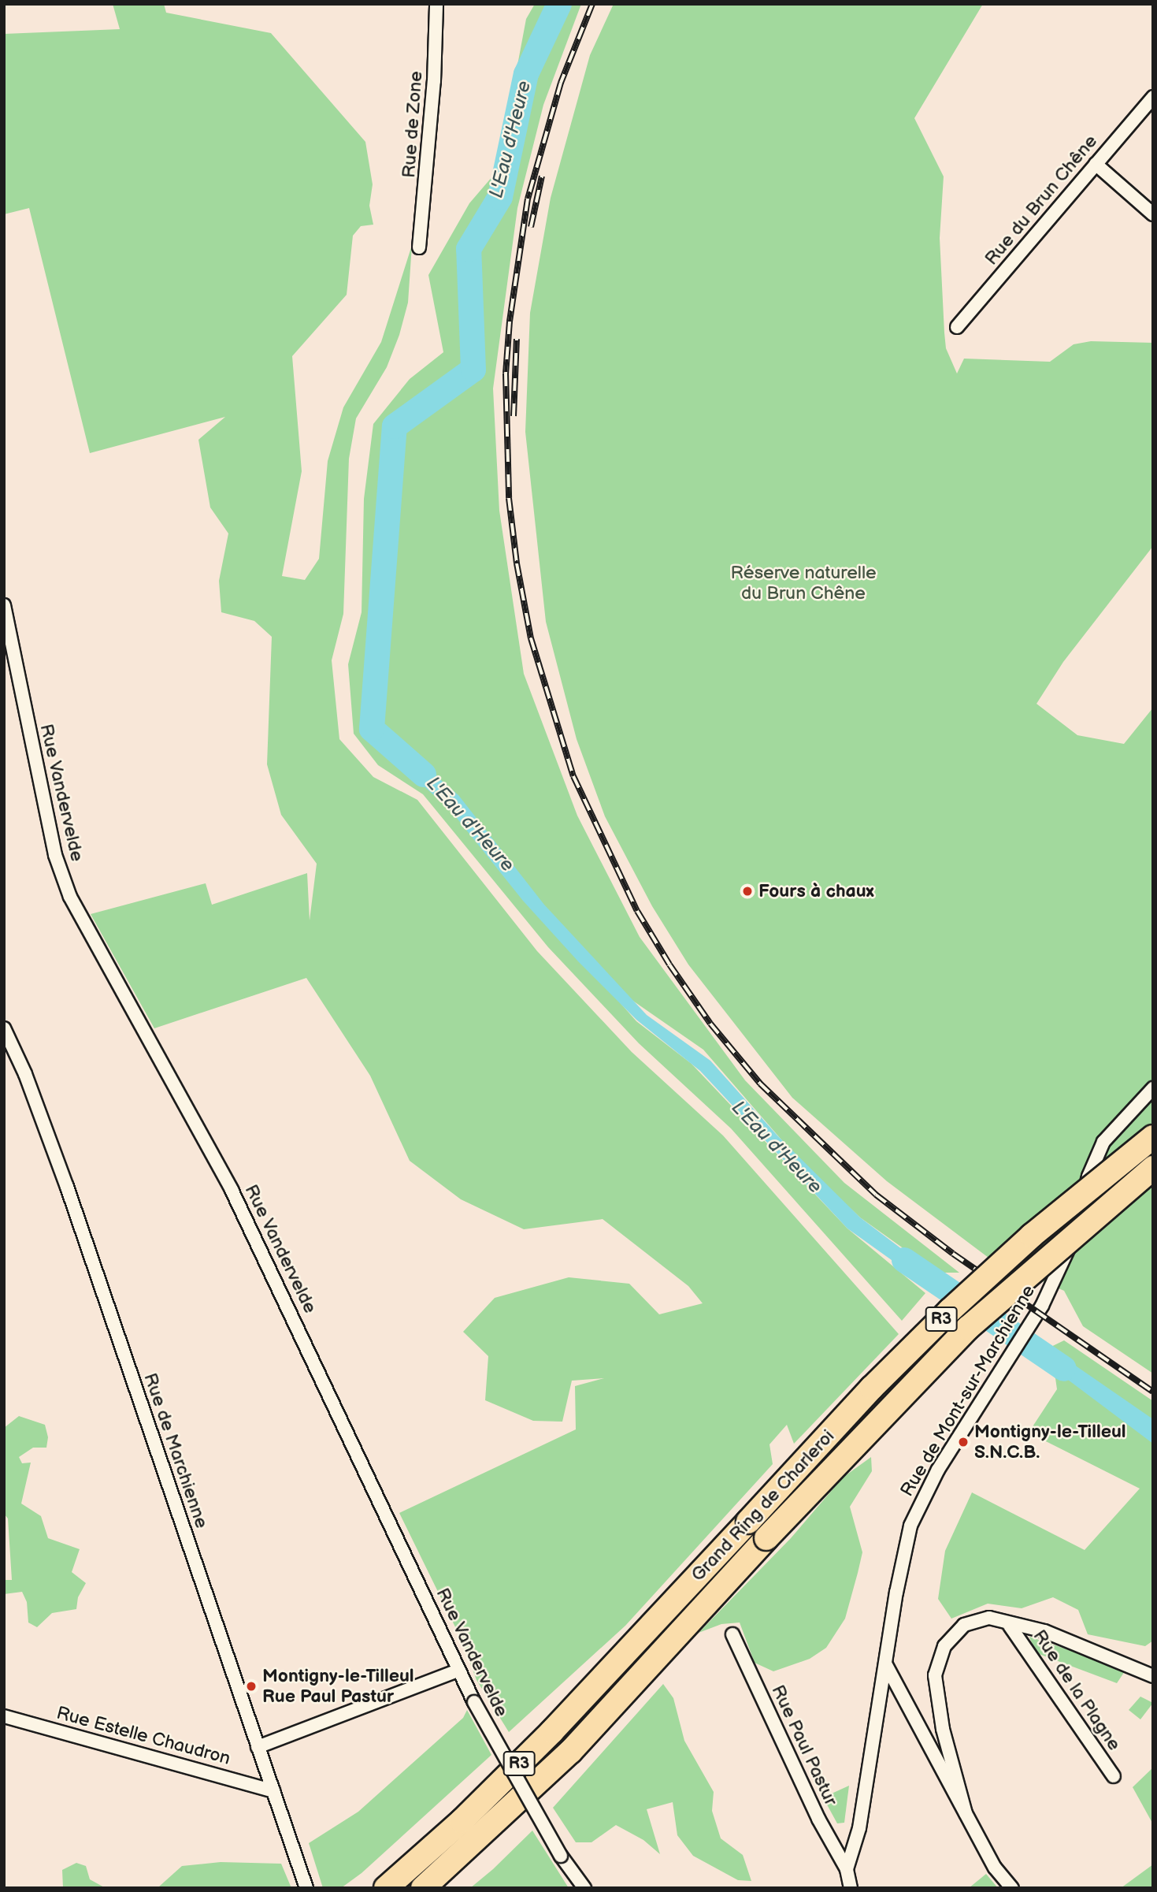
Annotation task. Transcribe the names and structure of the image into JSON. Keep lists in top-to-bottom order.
{
  "streets": {
    "highway": ["R3", "Grand Ring de Charleroi"],
    "street": [
      "Rue de Zone",
      "Rue du Brun Chêne",
      "Rue Vandervelde",
      "Rue de Mont-sur-Marchienne",
      "Rue de Marchienne",
      "Rue de la Plagne",
      "Rue Estelle Chaudron",
      "Rue Paul Pastur"
    ]
  },
  "crossings": [
    ["Rue de Mont-sur-Marchienne", "Rue de la Plagne"],
    ["Rue de Mont-sur-Marchienne", "Rue Paul Pastur"],
    ["Rue de Marchienne", "Rue Estelle Chaudron"]
  ],
  "water": ["L'Eau d'Heure"],
  "parks": ["Réserve naturelle du Brun Chêne"],
  "places": ["Fours à chaux", "Montigny-le-Tilleul S.N.C.B.", "Montigny-le-Tilleul Rue Paul Pastur"]
}
